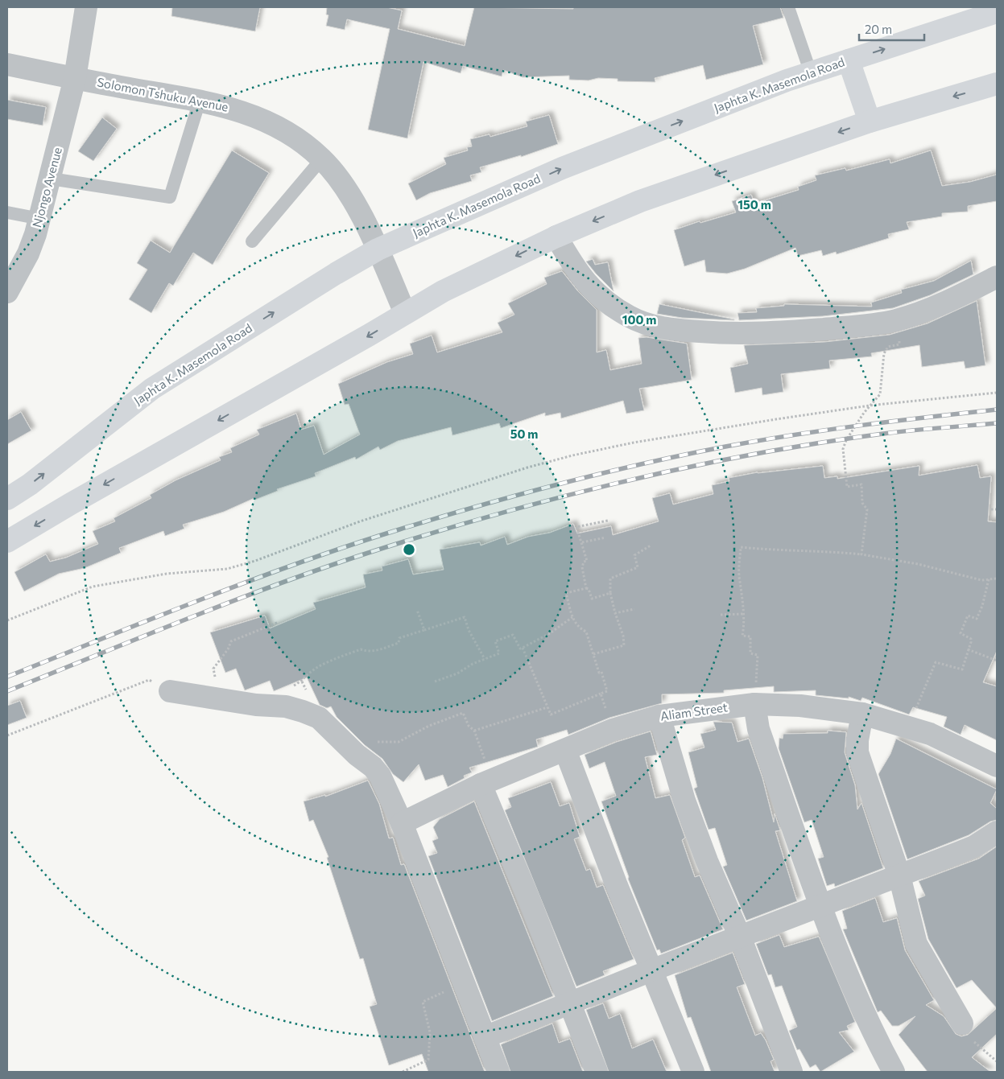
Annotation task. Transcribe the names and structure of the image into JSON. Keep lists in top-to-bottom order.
{
  "streets": {
    "main road": ["Japhta K. Masemola Road"],
    "street": ["Solomon Tshuku Avenue", "Njongo Avenue", "Aliam Street"]
  },
  "crossings": [
    ["Japhta K. Masemola Road", "Solomon Tshuku Avenue"],
    ["Solomon Tshuku Avenue", "Njongo Avenue"]
  ],
  "scale_bar": "20 m",
  "rings": ["150 m", "100 m", "50 m"]
}
